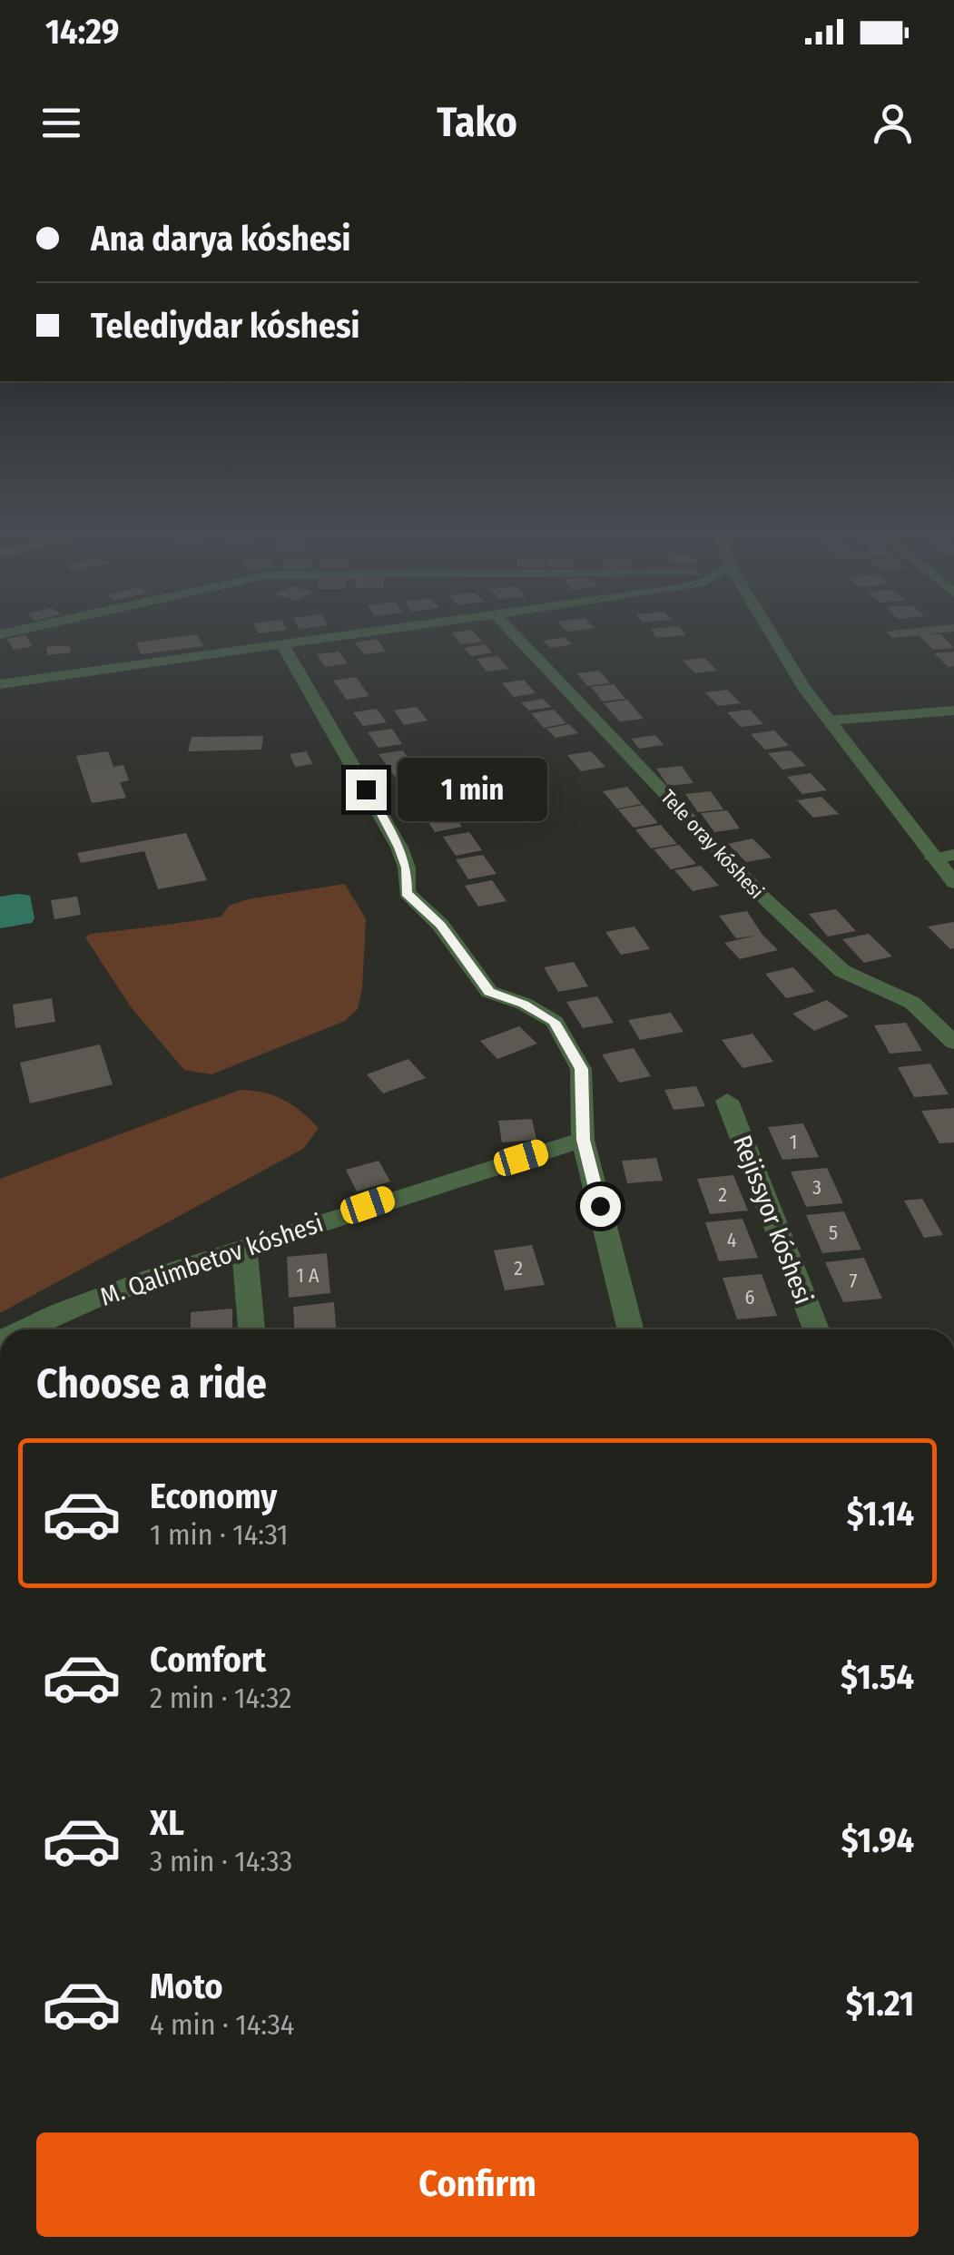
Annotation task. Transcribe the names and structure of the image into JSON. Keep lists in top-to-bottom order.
{
  "streets": {
    "street": ["Tele oray kóshesi", "Rejissyor kóshesi", "M. Qalimbetov kóshesi"]
  },
  "house_numbers": [
    "1",
    "3",
    "2",
    "5",
    "4",
    "2",
    "1 А",
    "7",
    "6"
  ],
  "page": {
    "status": "14:29",
    "header": "Tako",
    "banner": ["Ana darya kóshesi", "Telediydar kóshesi"],
    "bubble": "1 min",
    "heading": "Choose a ride",
    "list": [
      {
        "name": "Economy",
        "note": "1 min · 14:31",
        "value": "$1.14"
      },
      {
        "name": "Comfort",
        "note": "2 min · 14:32",
        "value": "$1.54"
      },
      {
        "name": "XL",
        "note": "3 min · 14:33",
        "value": "$1.94"
      },
      {
        "name": "Moto",
        "note": "4 min · 14:34",
        "value": "$1.21"
      }
    ],
    "buttons": "Confirm"
  }
}
